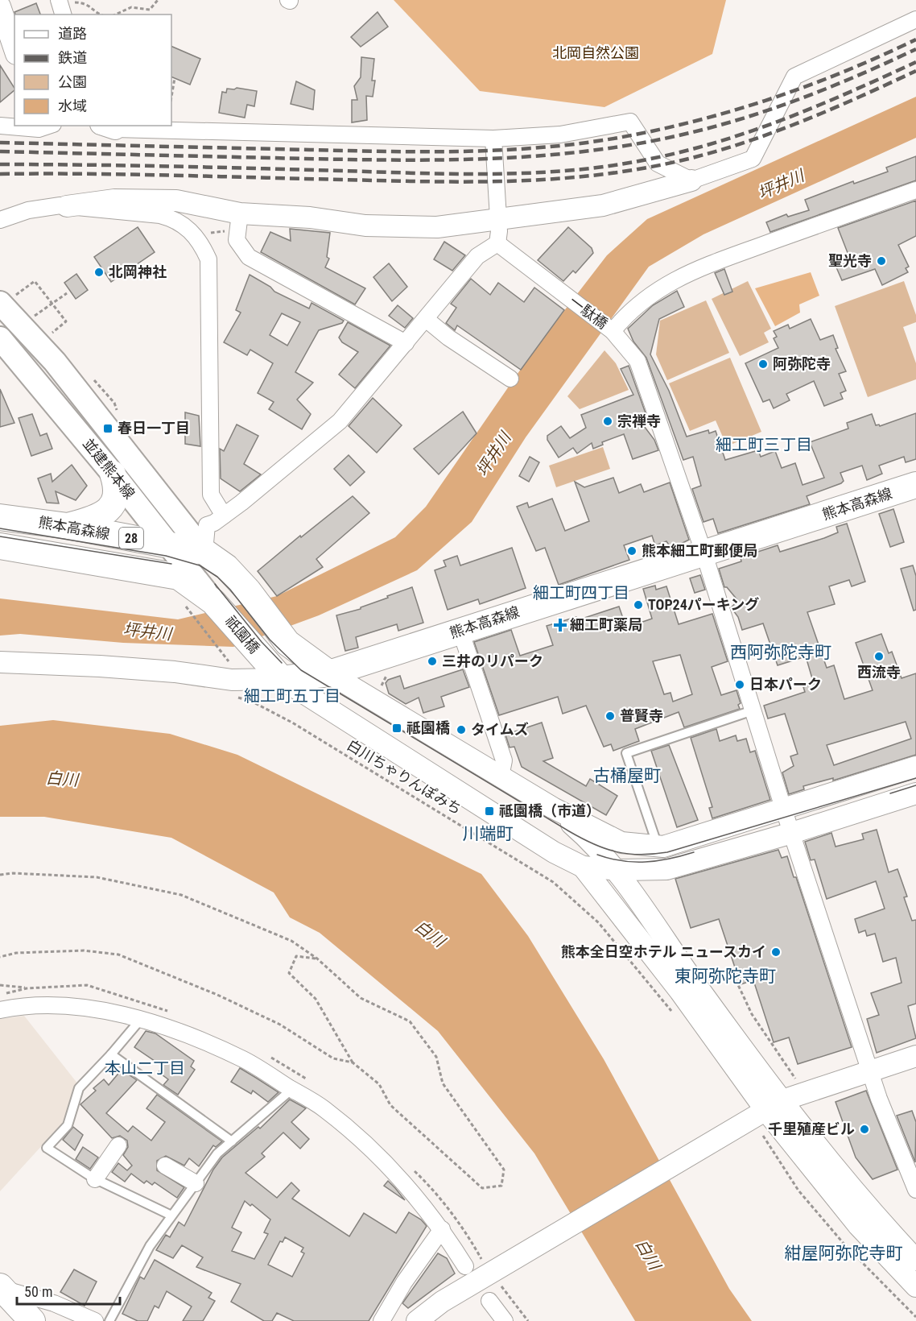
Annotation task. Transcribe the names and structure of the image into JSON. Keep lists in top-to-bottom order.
{
  "streets": {
    "main road": [
      "並建熊本線",
      "熊本高森線",
      "28",
      "祇園橋"
    ],
    "street": ["一駄橋"],
    "path": ["白川ちゃりんぽみち"]
  },
  "crossings": [
    ["一駄橋", "熊本高森線"],
    ["並建熊本線", "熊本高森線"],
    ["並建熊本線", "祇園橋"],
    ["熊本高森線", "祇園橋"]
  ],
  "districts": [
    "細工町三丁目",
    "細工町四丁目",
    "西阿弥陀寺町",
    "細工町五丁目",
    "古桶屋町",
    "川端町",
    "東阿弥陀寺町",
    "本山二丁目",
    "紺屋阿弥陀寺町"
  ],
  "water": ["坪井川", "白川"],
  "parks": ["北岡自然公園"],
  "places": {
    "other": [
      "聖光寺",
      "北岡神社",
      "阿弥陀寺",
      "宗禅寺",
      "熊本細工町郵便局",
      "TOP24パーキング",
      "西流寺",
      "三井のリパーク",
      "日本パーク",
      "普賢寺",
      "タイムズ",
      "熊本全日空ホテル ニュースカイ",
      "千里殖産ビル"
    ],
    "transit": ["春日一丁目", "祗園橋", "祗園橋（市道）"],
    "health": ["細工町薬局"]
  },
  "legend": [
    "道路",
    "鉄道",
    "公園",
    "水域"
  ],
  "scale_bar": "50 m"
}
